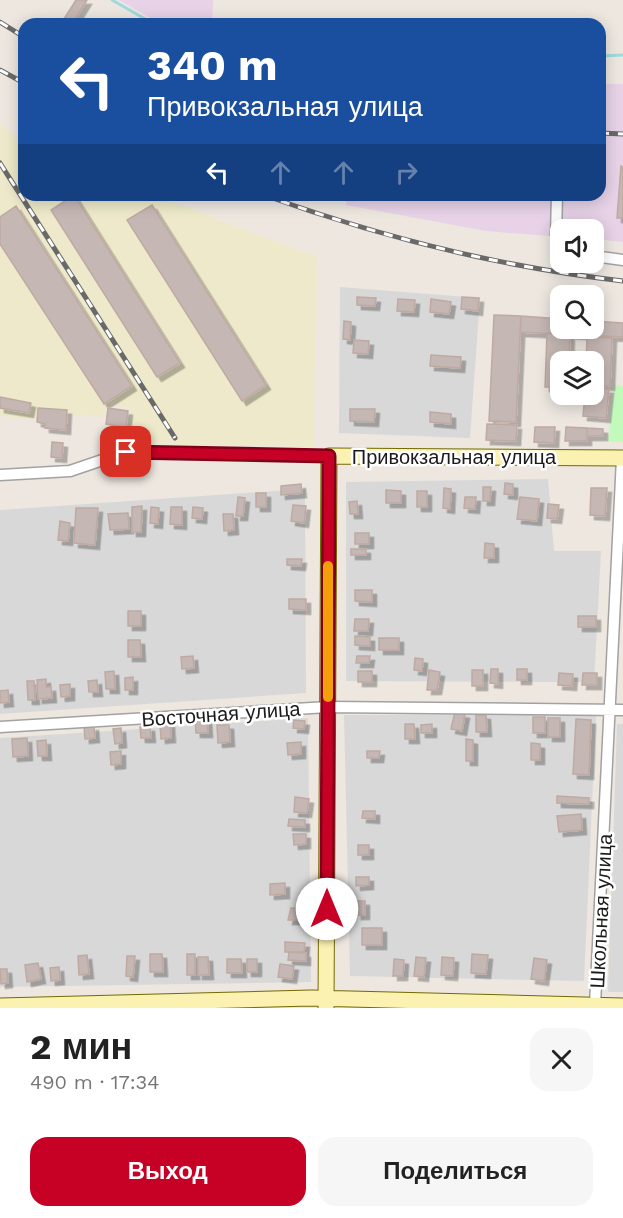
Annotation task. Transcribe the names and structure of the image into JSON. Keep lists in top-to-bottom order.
{
  "streets": {
    "street": ["Привокзальная улица", "Восточная улица", "Школьная улица"]
  },
  "crossings": [
    ["Привокзальная улица", "Школьная улица"],
    ["Восточная улица", "Школьная улица"]
  ],
  "page": {
    "turn": ["340 m", "Привокзальная улица"],
    "heading": ["2 мин", "490 m · 17:34"],
    "buttons": ["Выход", "Поделиться"]
  }
}
